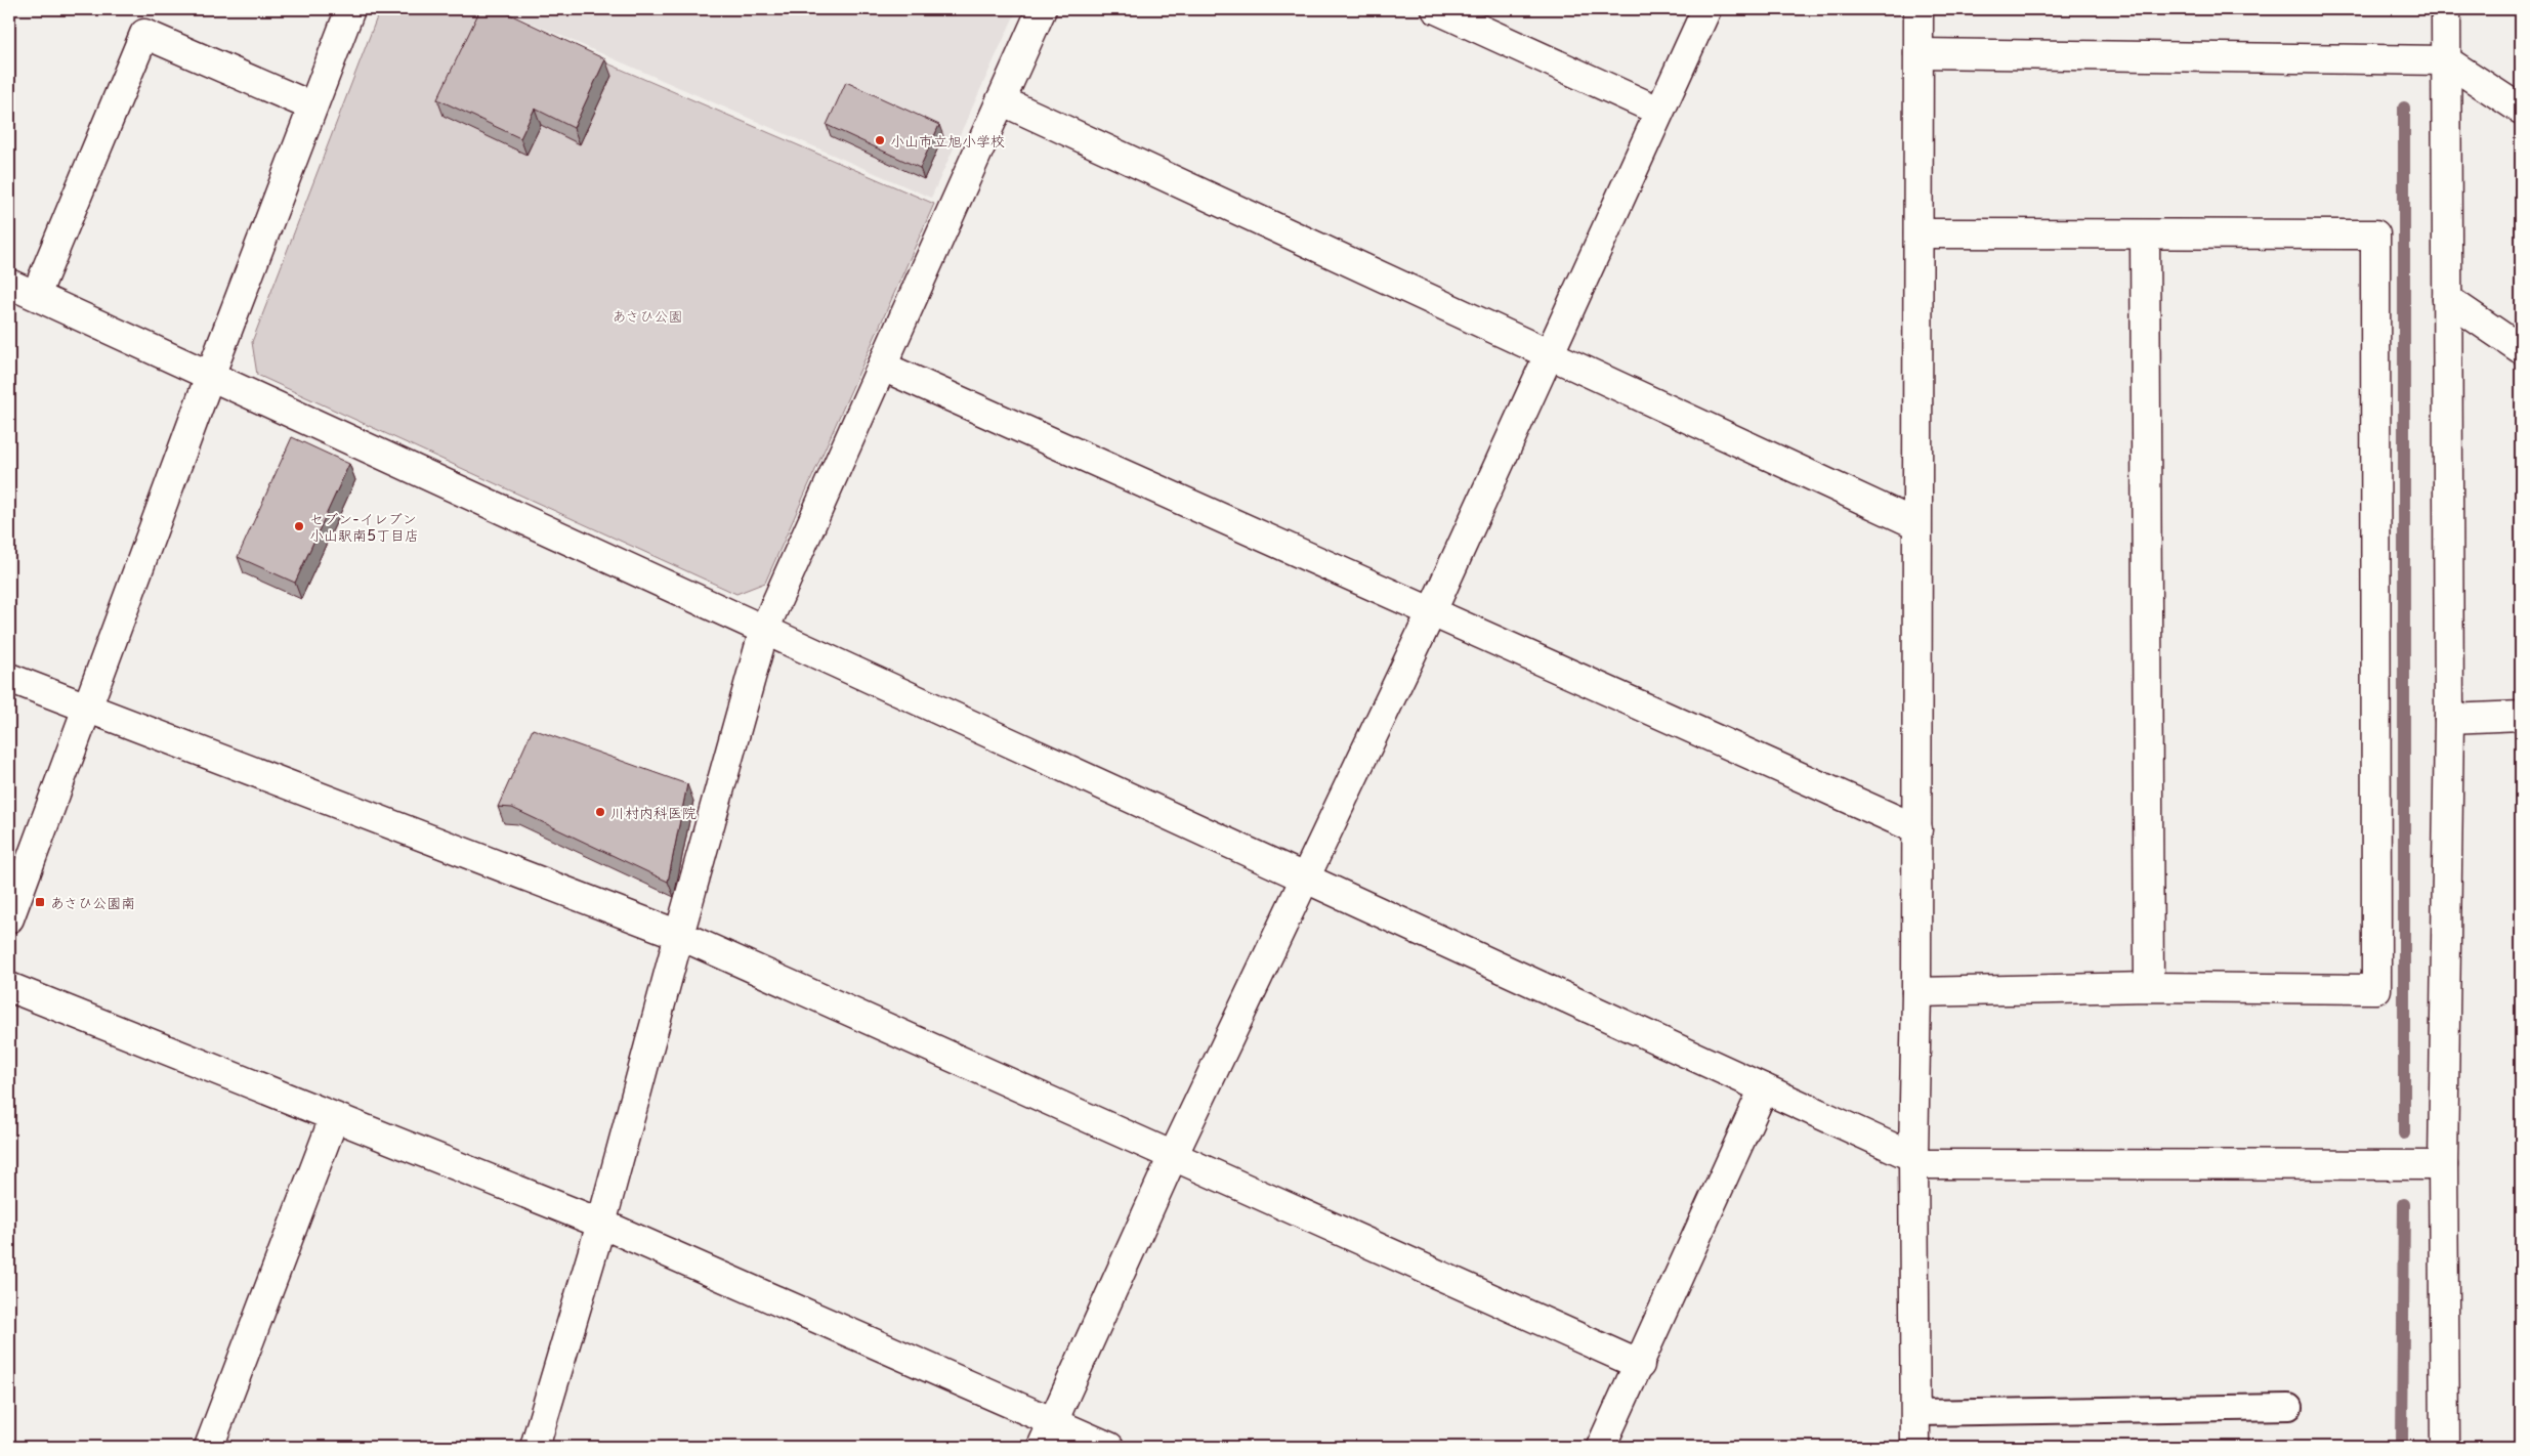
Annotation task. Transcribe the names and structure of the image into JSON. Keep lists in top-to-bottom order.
{
  "parks": ["あさひ公園"],
  "places": {
    "other": ["小山市立旭小学校", "セブン-イレブン 小山駅南5丁目店", "川村内科医院"],
    "transit": ["あさひ公園南"]
  }
}
